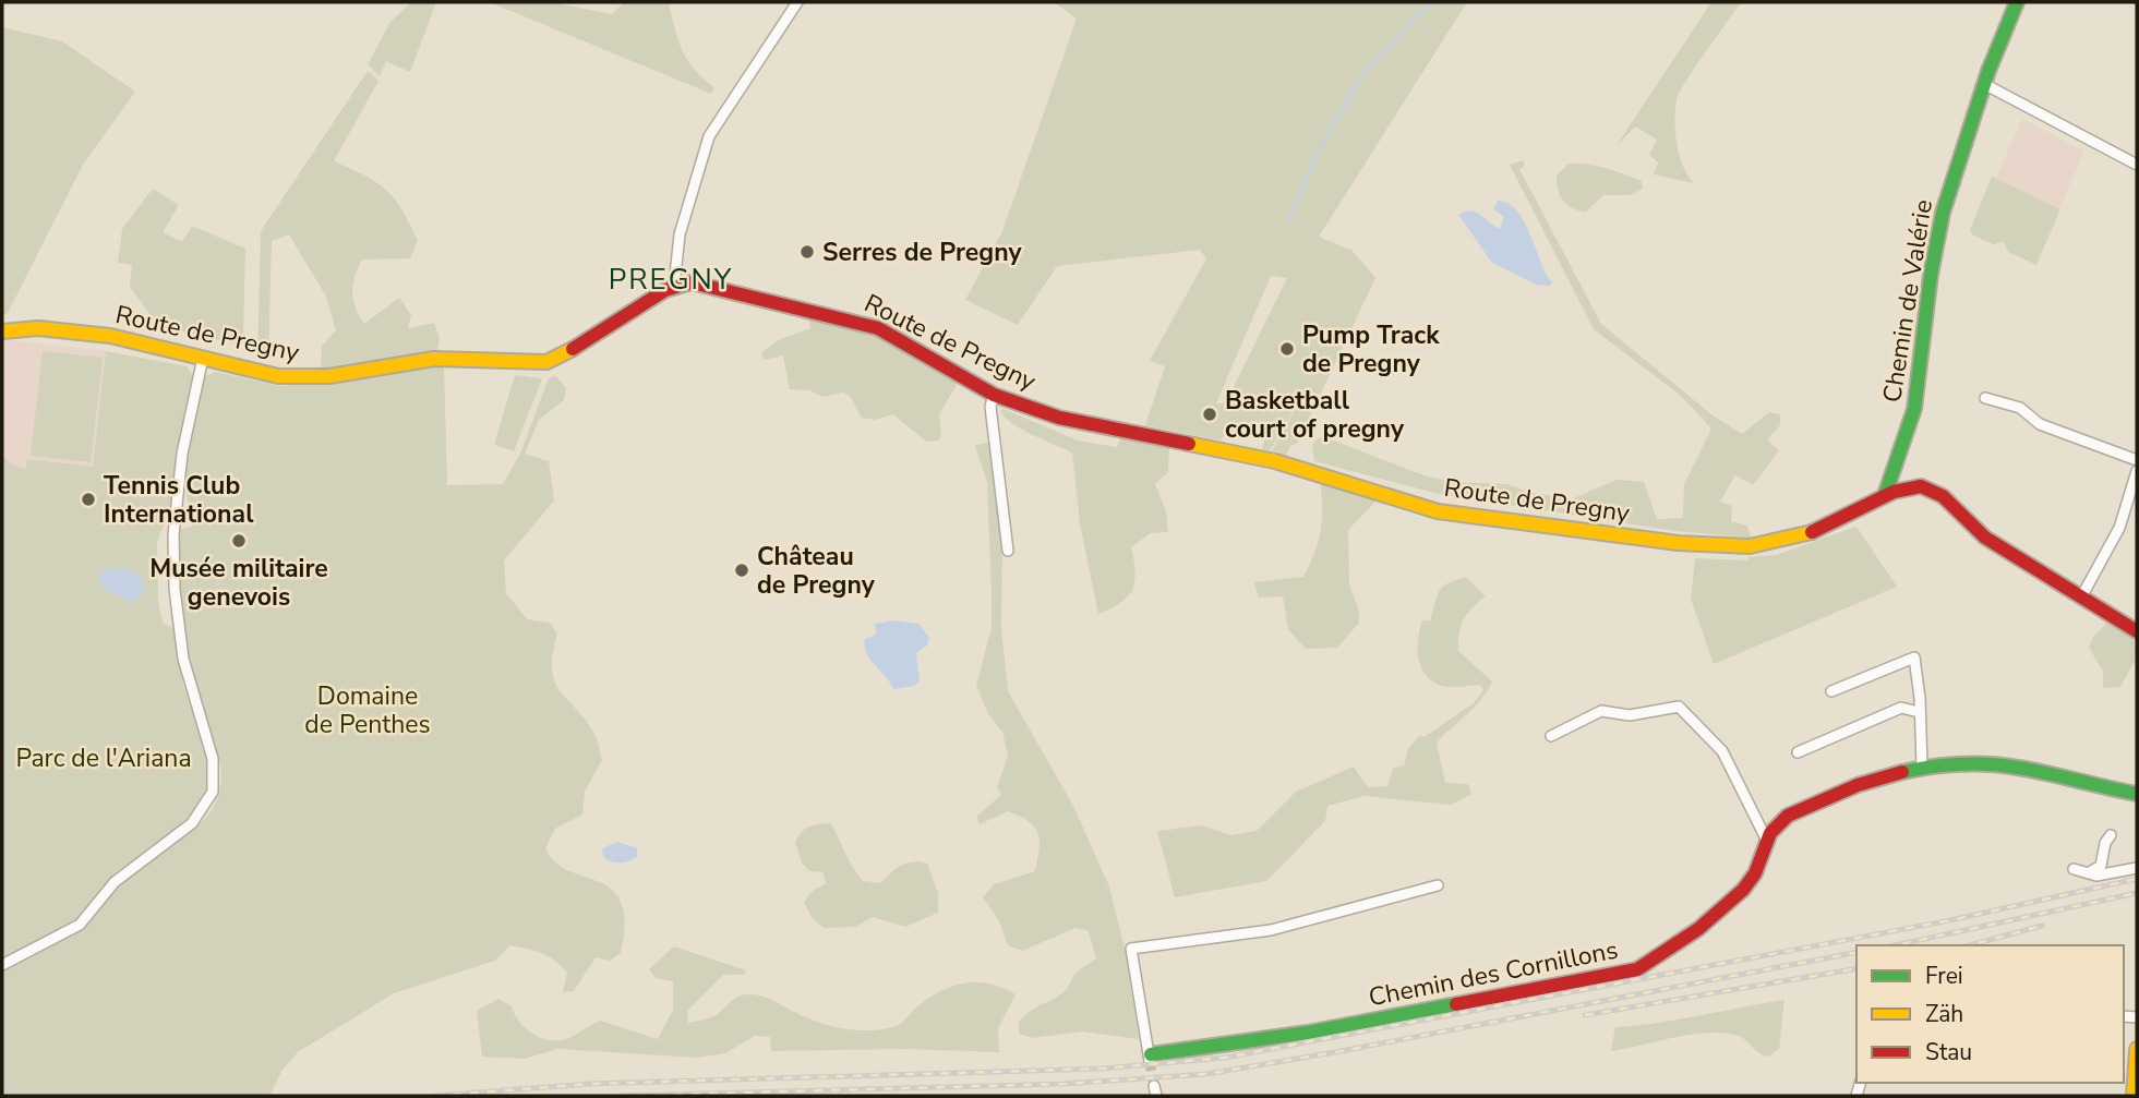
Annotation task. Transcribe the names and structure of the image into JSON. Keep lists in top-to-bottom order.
{
  "streets": {
    "street": ["Chemin de Valérie", "Route de Pregny", "Chemin des Cornillons"]
  },
  "crossings": [
    ["Chemin de Valérie", "Route de Pregny"]
  ],
  "districts": ["PREGNY"],
  "parks": ["Domaine de Penthes", "Parc de l'Ariana"],
  "places": [
    "Serres de Pregny",
    "Pump Track de Pregny",
    "Basketball court of pregny",
    "Tennis Club International",
    "Musée militaire genevois",
    "Château de Pregny"
  ],
  "legend": ["Frei", "Zäh", "Stau"]
}
